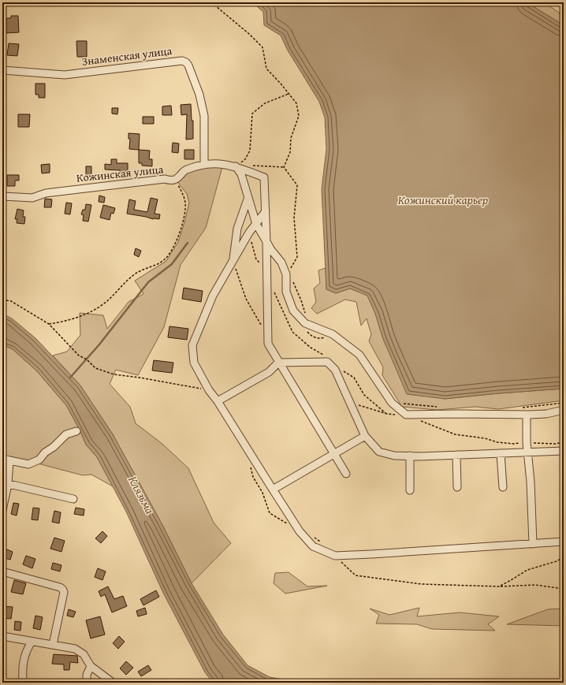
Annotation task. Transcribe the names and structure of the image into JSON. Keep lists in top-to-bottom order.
{
  "streets": {
    "street": ["Знаменская улица", "Кожинская улица"]
  },
  "crossings": [
    ["Знаменская улица", "Кожинская улица"]
  ],
  "water": ["Кожинский карьер", "Клязьма"]
}
